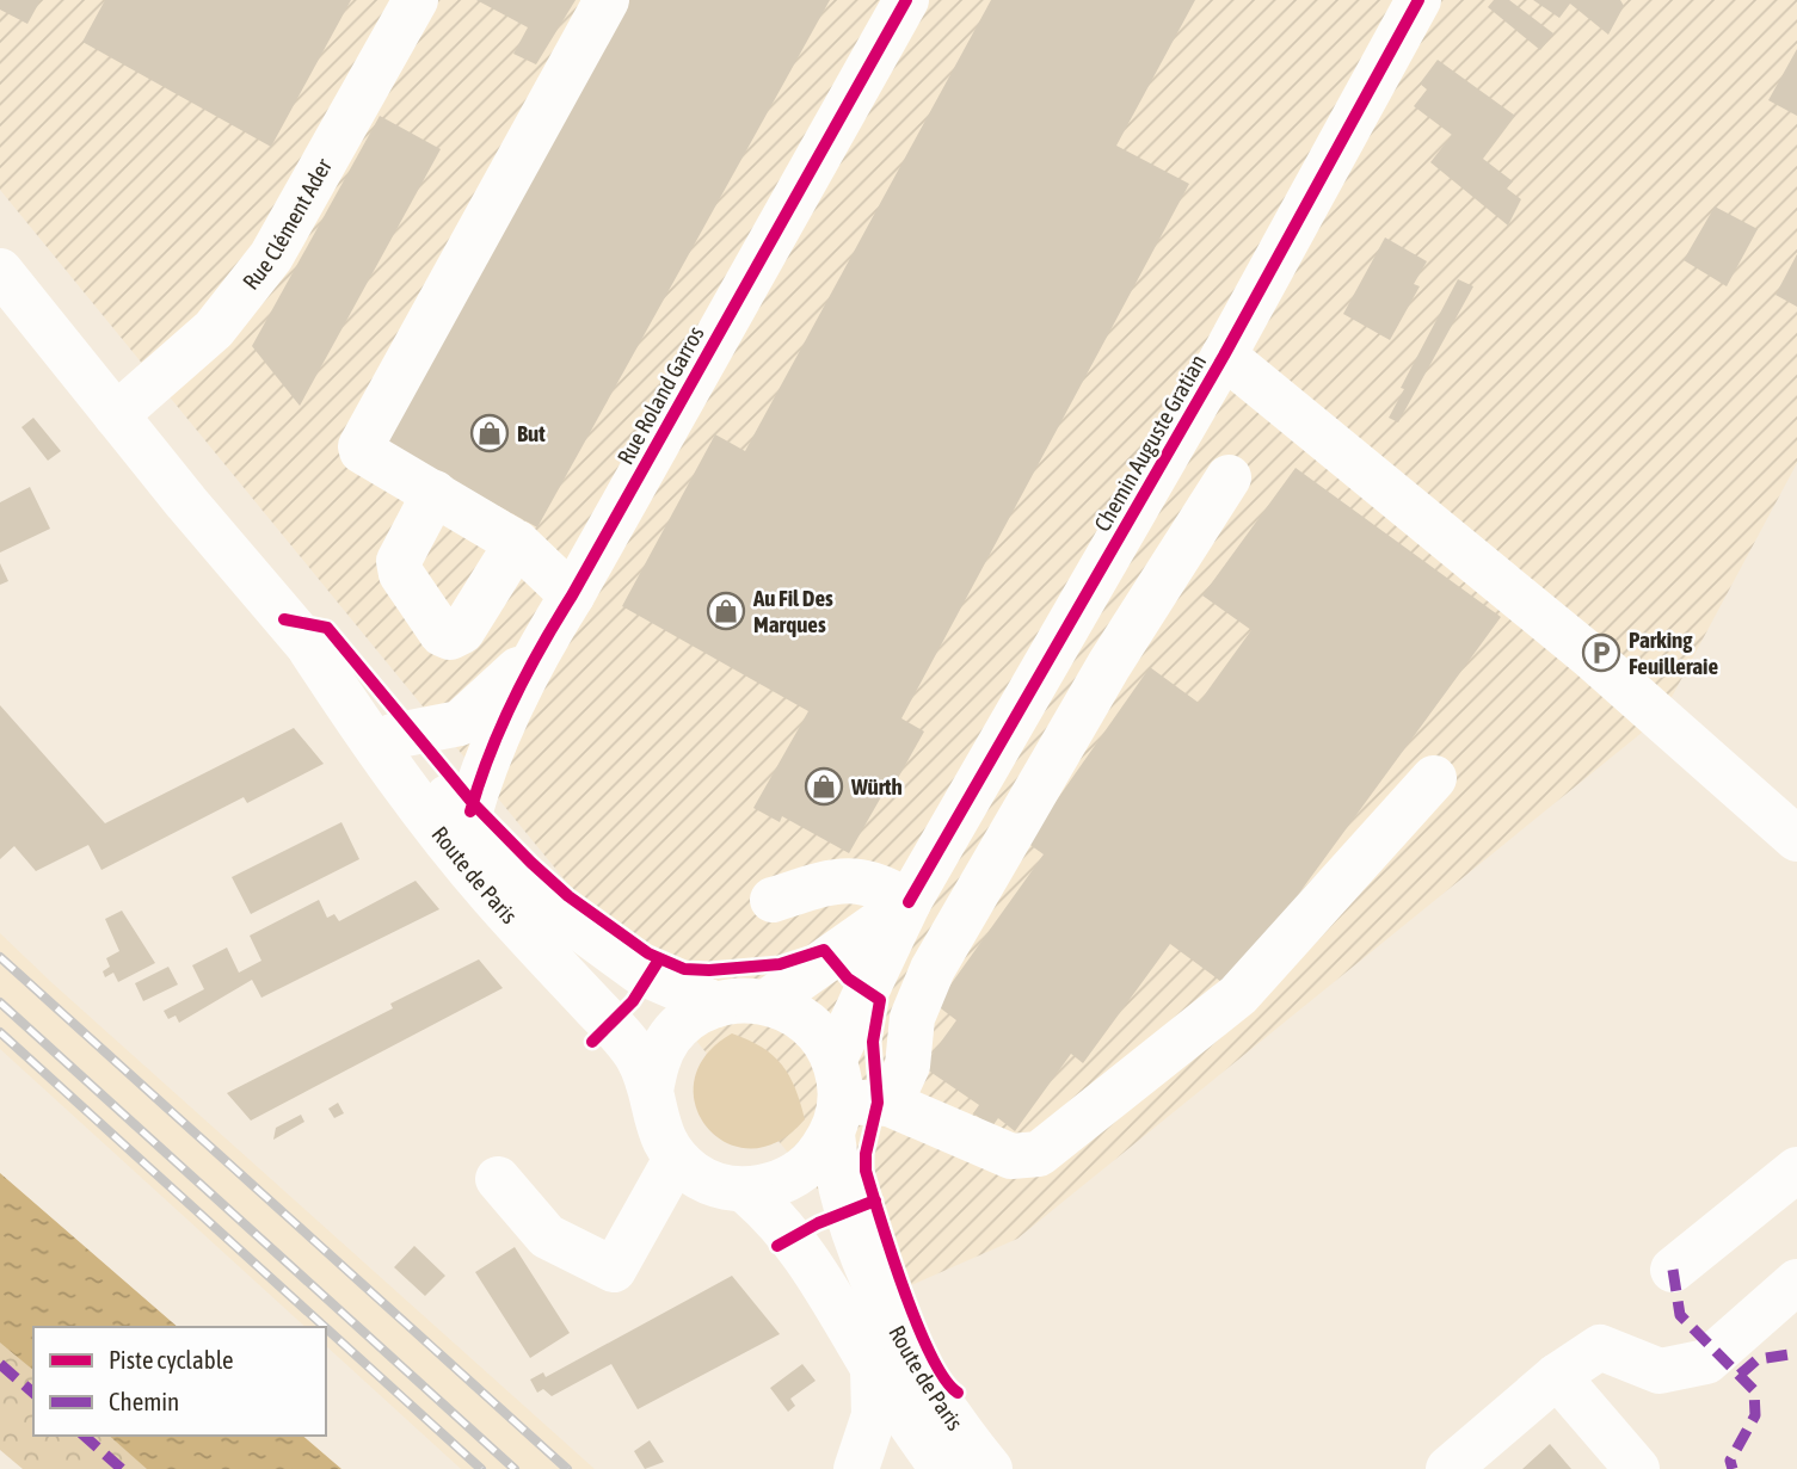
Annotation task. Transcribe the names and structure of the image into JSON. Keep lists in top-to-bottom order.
{
  "streets": {
    "street": [
      "Rue Clément Ader",
      "Rue Roland Garros",
      "Chemin Auguste Gratian",
      "Route de Paris"
    ]
  },
  "crossings": [
    ["Rue Clément Ader", "Route de Paris"],
    ["Rue Roland Garros", "Route de Paris"],
    ["Chemin Auguste Gratian", "Route de Paris"]
  ],
  "places": {
    "shop": ["But", "Au Fil Des Marques", "Würth"],
    "parking": ["Parking Feuilleraie"]
  },
  "legend": ["Piste cyclable", "Chemin"]
}
